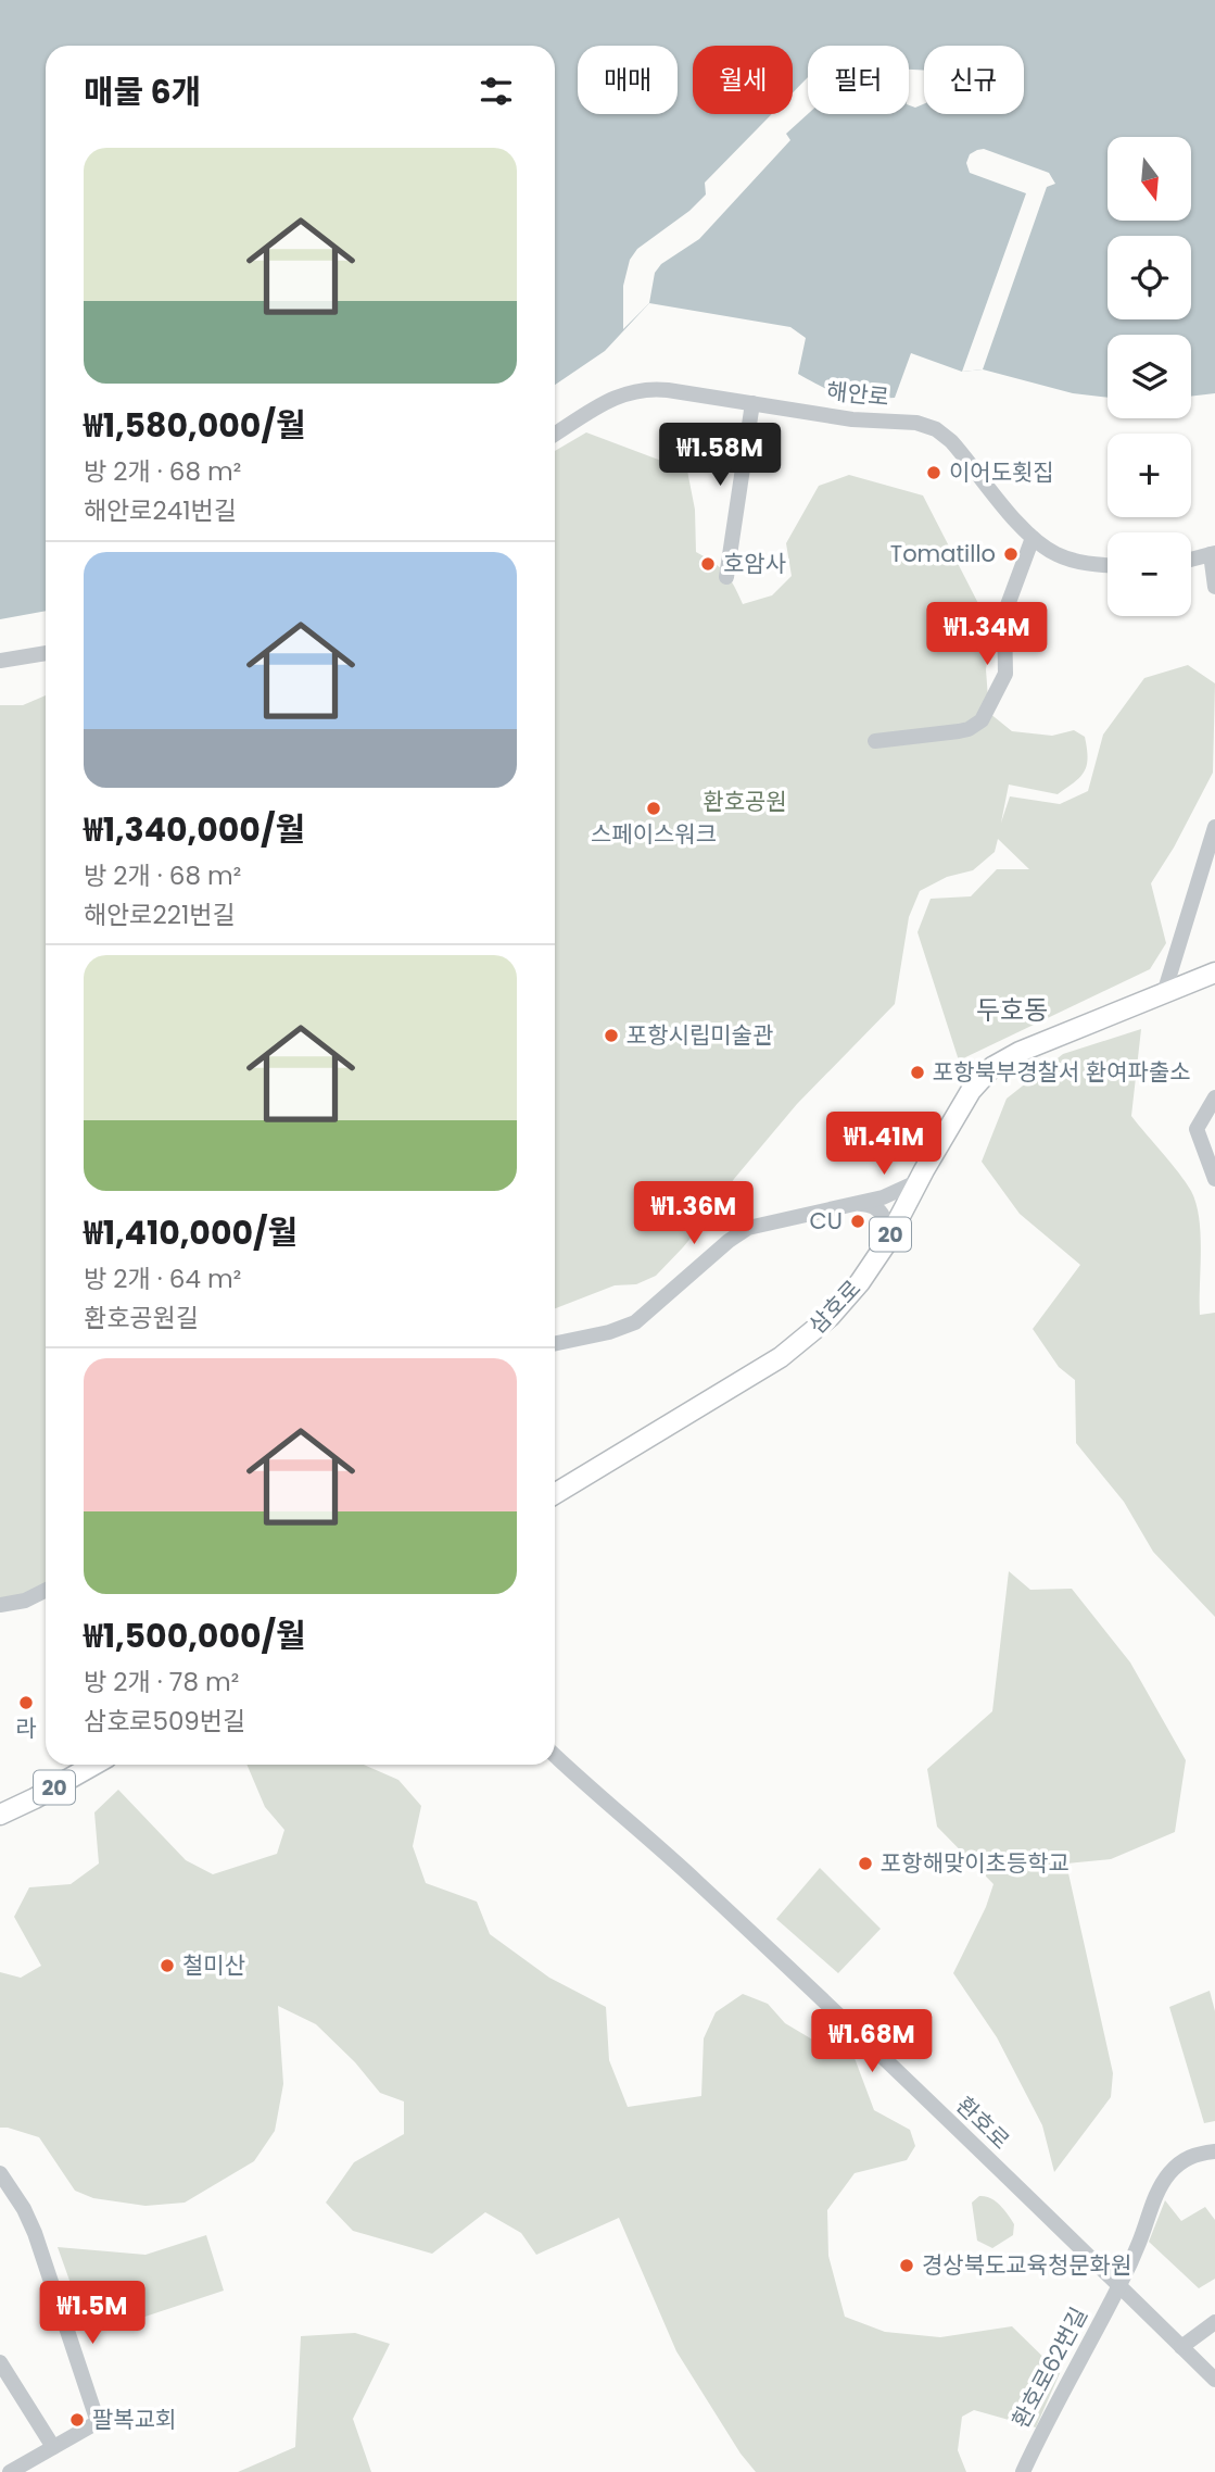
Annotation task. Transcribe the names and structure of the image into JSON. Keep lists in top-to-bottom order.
{
  "streets": {
    "main road": ["20", "삼호로"],
    "street": ["해안로", "환호로", "환호로62번길"]
  },
  "crossings": [
    ["환호로", "환호로62번길"]
  ],
  "districts": ["두호동"],
  "parks": ["환호공원"],
  "places": [
    "이어도횟집",
    "Tomatillo",
    "호암사",
    "스페이스워크",
    "포항시립미술관",
    "포항북부경찰서 환여파출소",
    "CU",
    "라",
    "포항해맞이초등학교",
    "철미산",
    "경상북도교육청문화원",
    "팔복교회"
  ],
  "north": "bottom",
  "page": {
    "chip": [
      "매매",
      "월세",
      "필터",
      "신규"
    ],
    "heading": "매물 6개",
    "map_buttons": ["+", "−"],
    "list": [
      {
        "name": "₩1,580,000/월",
        "note": "방 2개 · 68 m² · 해안로241번길"
      },
      {
        "name": "₩1,340,000/월",
        "note": "방 2개 · 68 m² · 해안로221번길"
      },
      {
        "name": "₩1,410,000/월",
        "note": "방 2개 · 64 m² · 환호공원길"
      },
      {
        "name": "₩1,500,000/월",
        "note": "방 2개 · 78 m² · 삼호로509번길"
      }
    ],
    "price": [
      "₩1.58M",
      "₩1.34M",
      "₩1.41M",
      "₩1.36M",
      "₩1.68M",
      "₩1.5M"
    ]
  }
}
